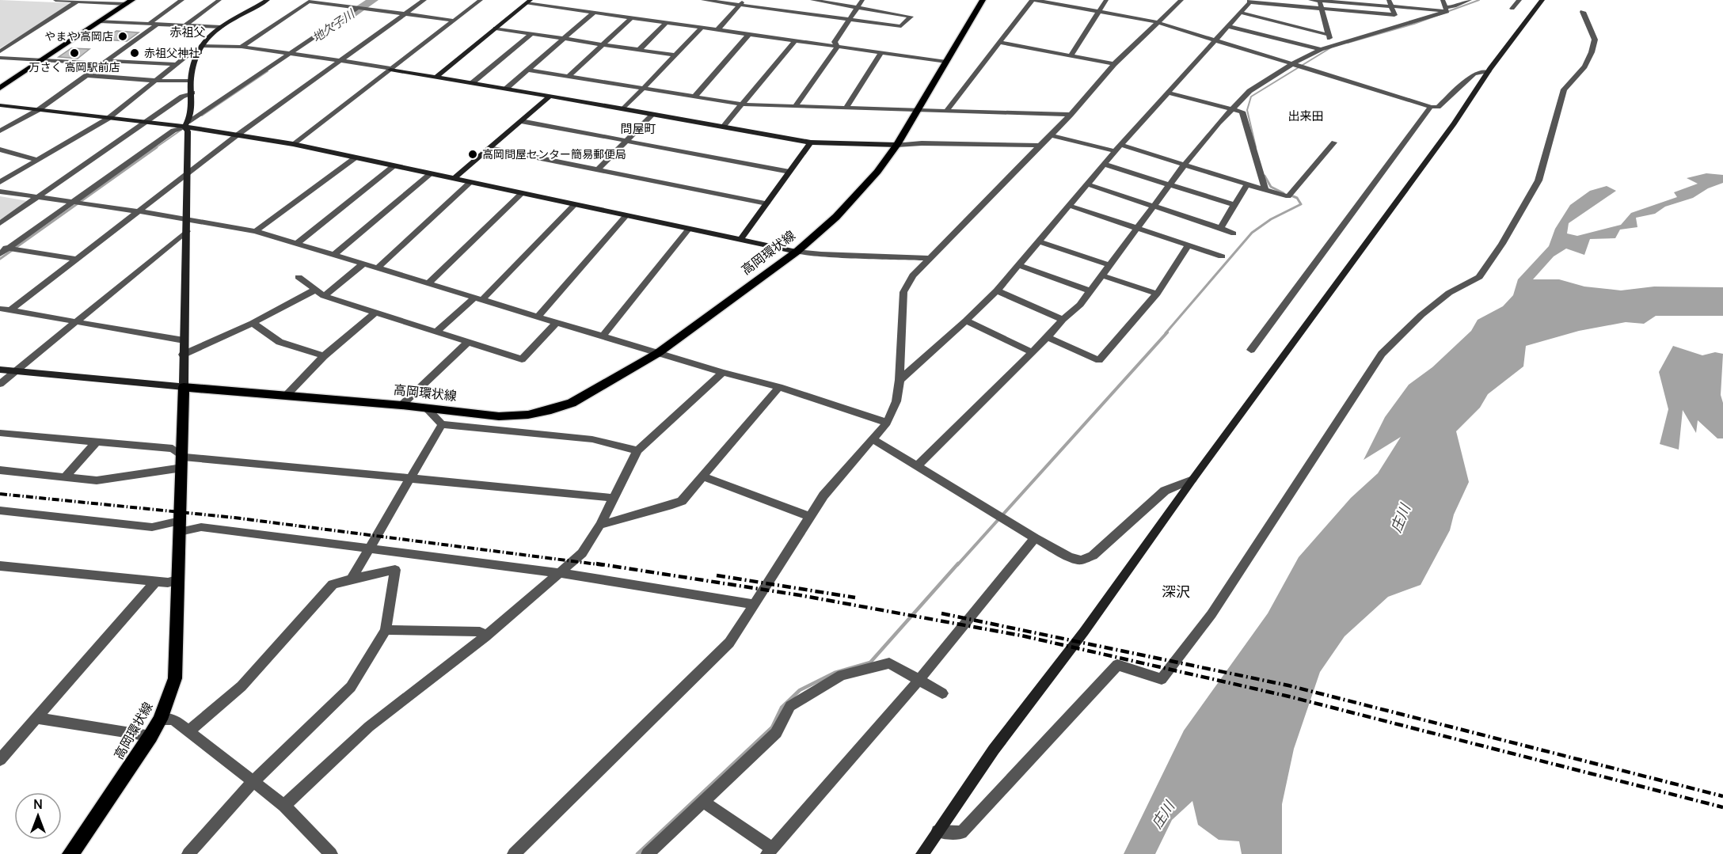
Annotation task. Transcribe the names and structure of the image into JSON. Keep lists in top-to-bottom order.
{
  "streets": {
    "main road": ["高岡環状線"]
  },
  "districts": [
    "赤祖父",
    "出来田",
    "問屋町",
    "深沢"
  ],
  "water": ["地久子川", "庄川"],
  "places": [
    "やまや 高岡店",
    "万さく 高岡駅前店",
    "赤祖父神社",
    "高岡問屋センター簡易郵便局"
  ],
  "north": "top"
}
